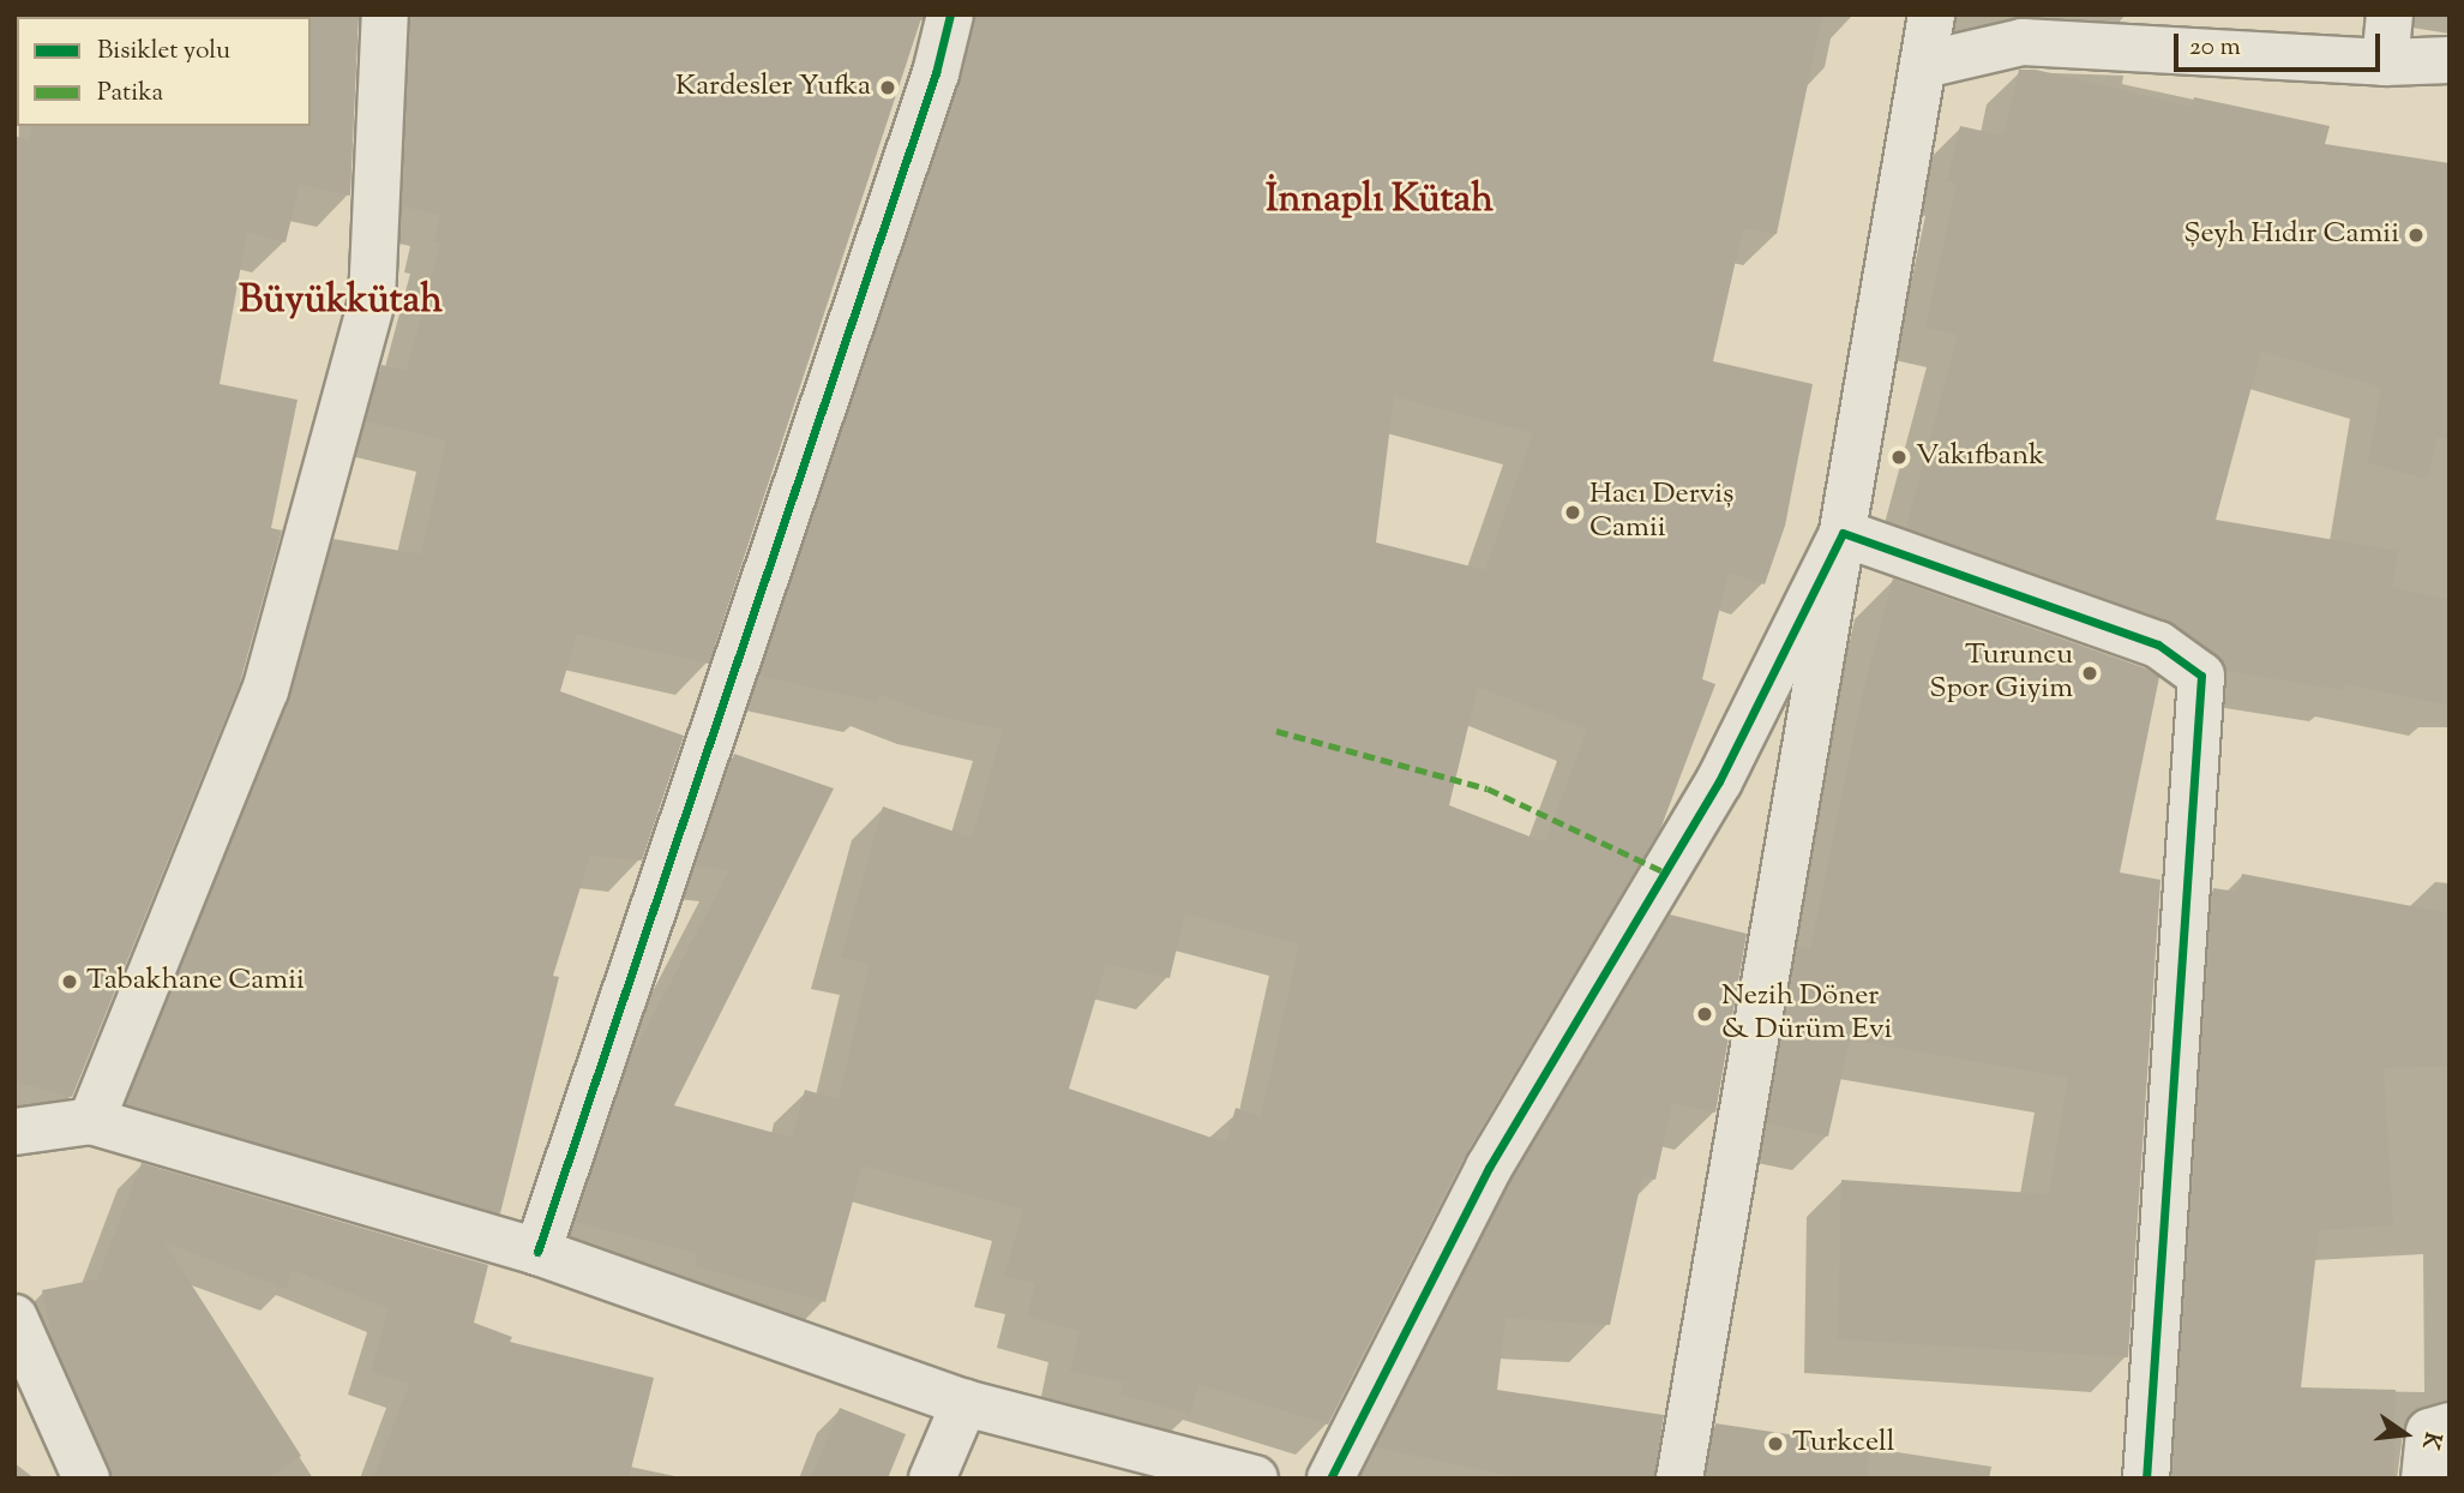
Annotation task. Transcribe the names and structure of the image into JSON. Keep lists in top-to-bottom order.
{
  "districts": ["İnnaplı Kütah", "Büyükkütah"],
  "places": [
    "Kardesler Yufka",
    "Şeyh Hıdır Camii",
    "Vakıfbank",
    "Hacı Derviş Camii",
    "Turuncu Spor Giyim",
    "Tabakhane Camii",
    "Nezih Döner & Dürüm Evi",
    "Turkcell"
  ],
  "legend": ["Bisiklet yolu", "Patika"],
  "scale_bar": "20 m",
  "north": "right"
}
